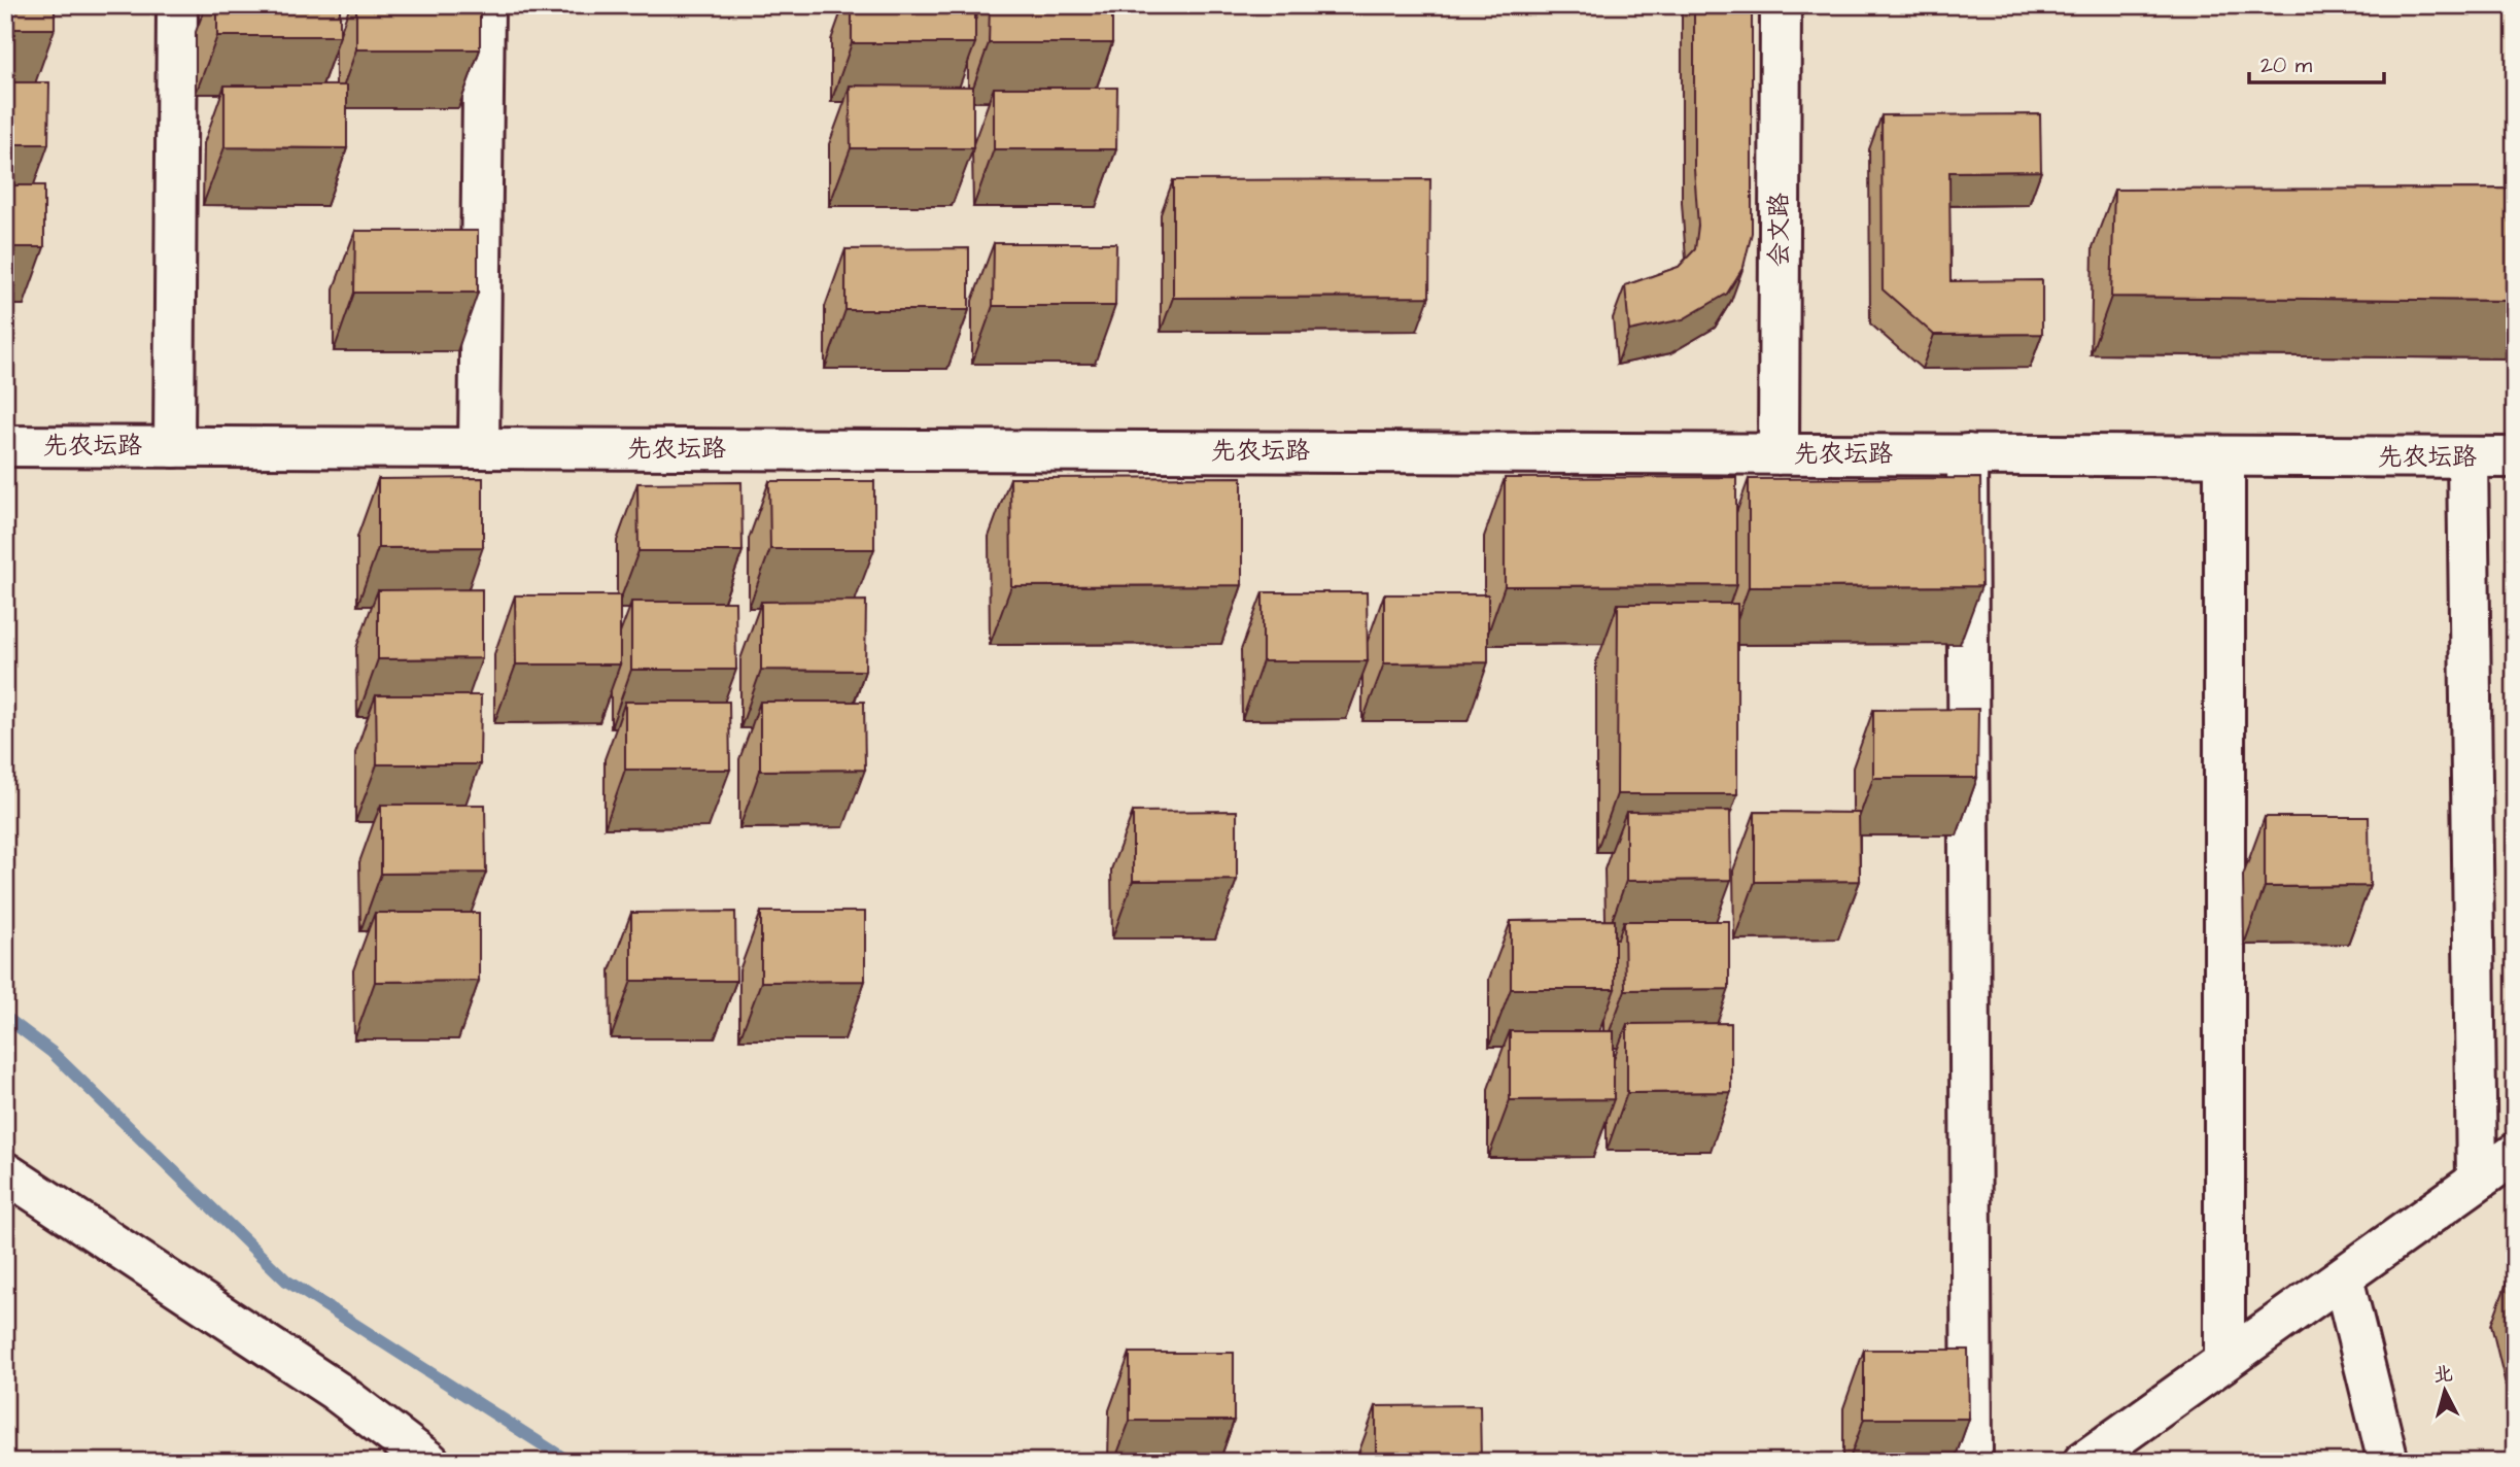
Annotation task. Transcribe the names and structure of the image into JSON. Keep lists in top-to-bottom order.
{
  "streets": {
    "street": ["会文路", "先农坛路"]
  },
  "crossings": [
    ["会文路", "先农坛路"]
  ],
  "scale_bar": "20 m",
  "north": "top"
}
